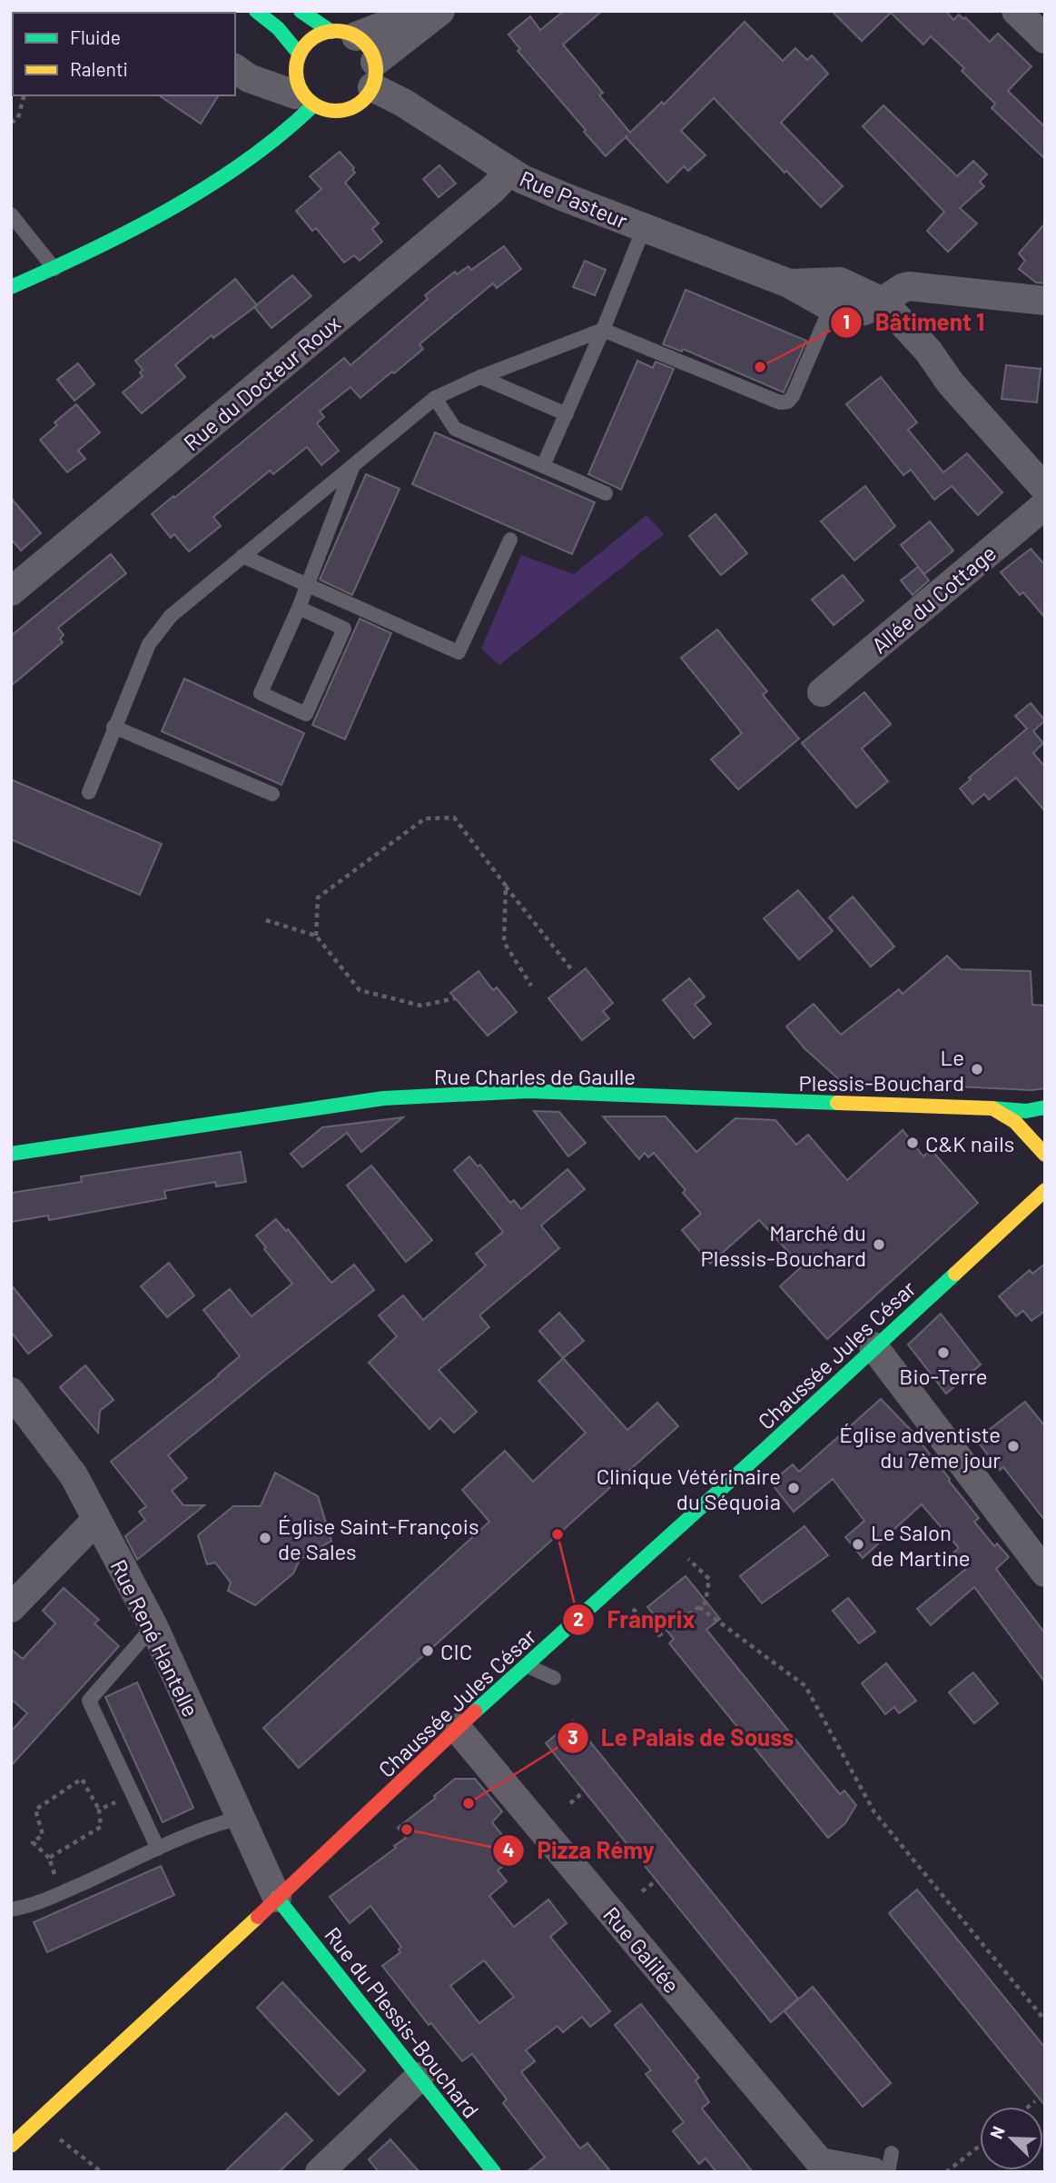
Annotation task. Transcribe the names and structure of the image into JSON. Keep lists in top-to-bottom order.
{
  "streets": {
    "street": [
      "Rue Pasteur",
      "Rue du Docteur Roux",
      "Allée du Cottage",
      "Rue Charles de Gaulle",
      "Chaussée Jules César",
      "Rue René Hantelle",
      "Rue Galilée",
      "Rue du Plessis-Bouchard"
    ]
  },
  "crossings": [
    ["Rue Pasteur", "Rue du Docteur Roux"],
    ["Chaussée Jules César", "Rue René Hantelle"],
    ["Chaussée Jules César", "Rue Galilée"],
    ["Chaussée Jules César", "Rue du Plessis-Bouchard"],
    ["Rue René Hantelle", "Rue du Plessis-Bouchard"]
  ],
  "places": [
    "Bâtiment 1",
    "Le Plessis-Bouchard",
    "C&K nails",
    "Marché du Plessis-Bouchard",
    "Bio-Terre",
    "Église adventiste du 7ème jour",
    "Clinique Vétérinaire du Séquoia",
    "Franprix",
    "Église Saint-François de Sales",
    "Le Salon de Martine",
    "CIC",
    "Le Palais de Souss",
    "Pizza Rémy"
  ],
  "legend": ["Fluide", "Ralenti"],
  "north": "top left"
}
